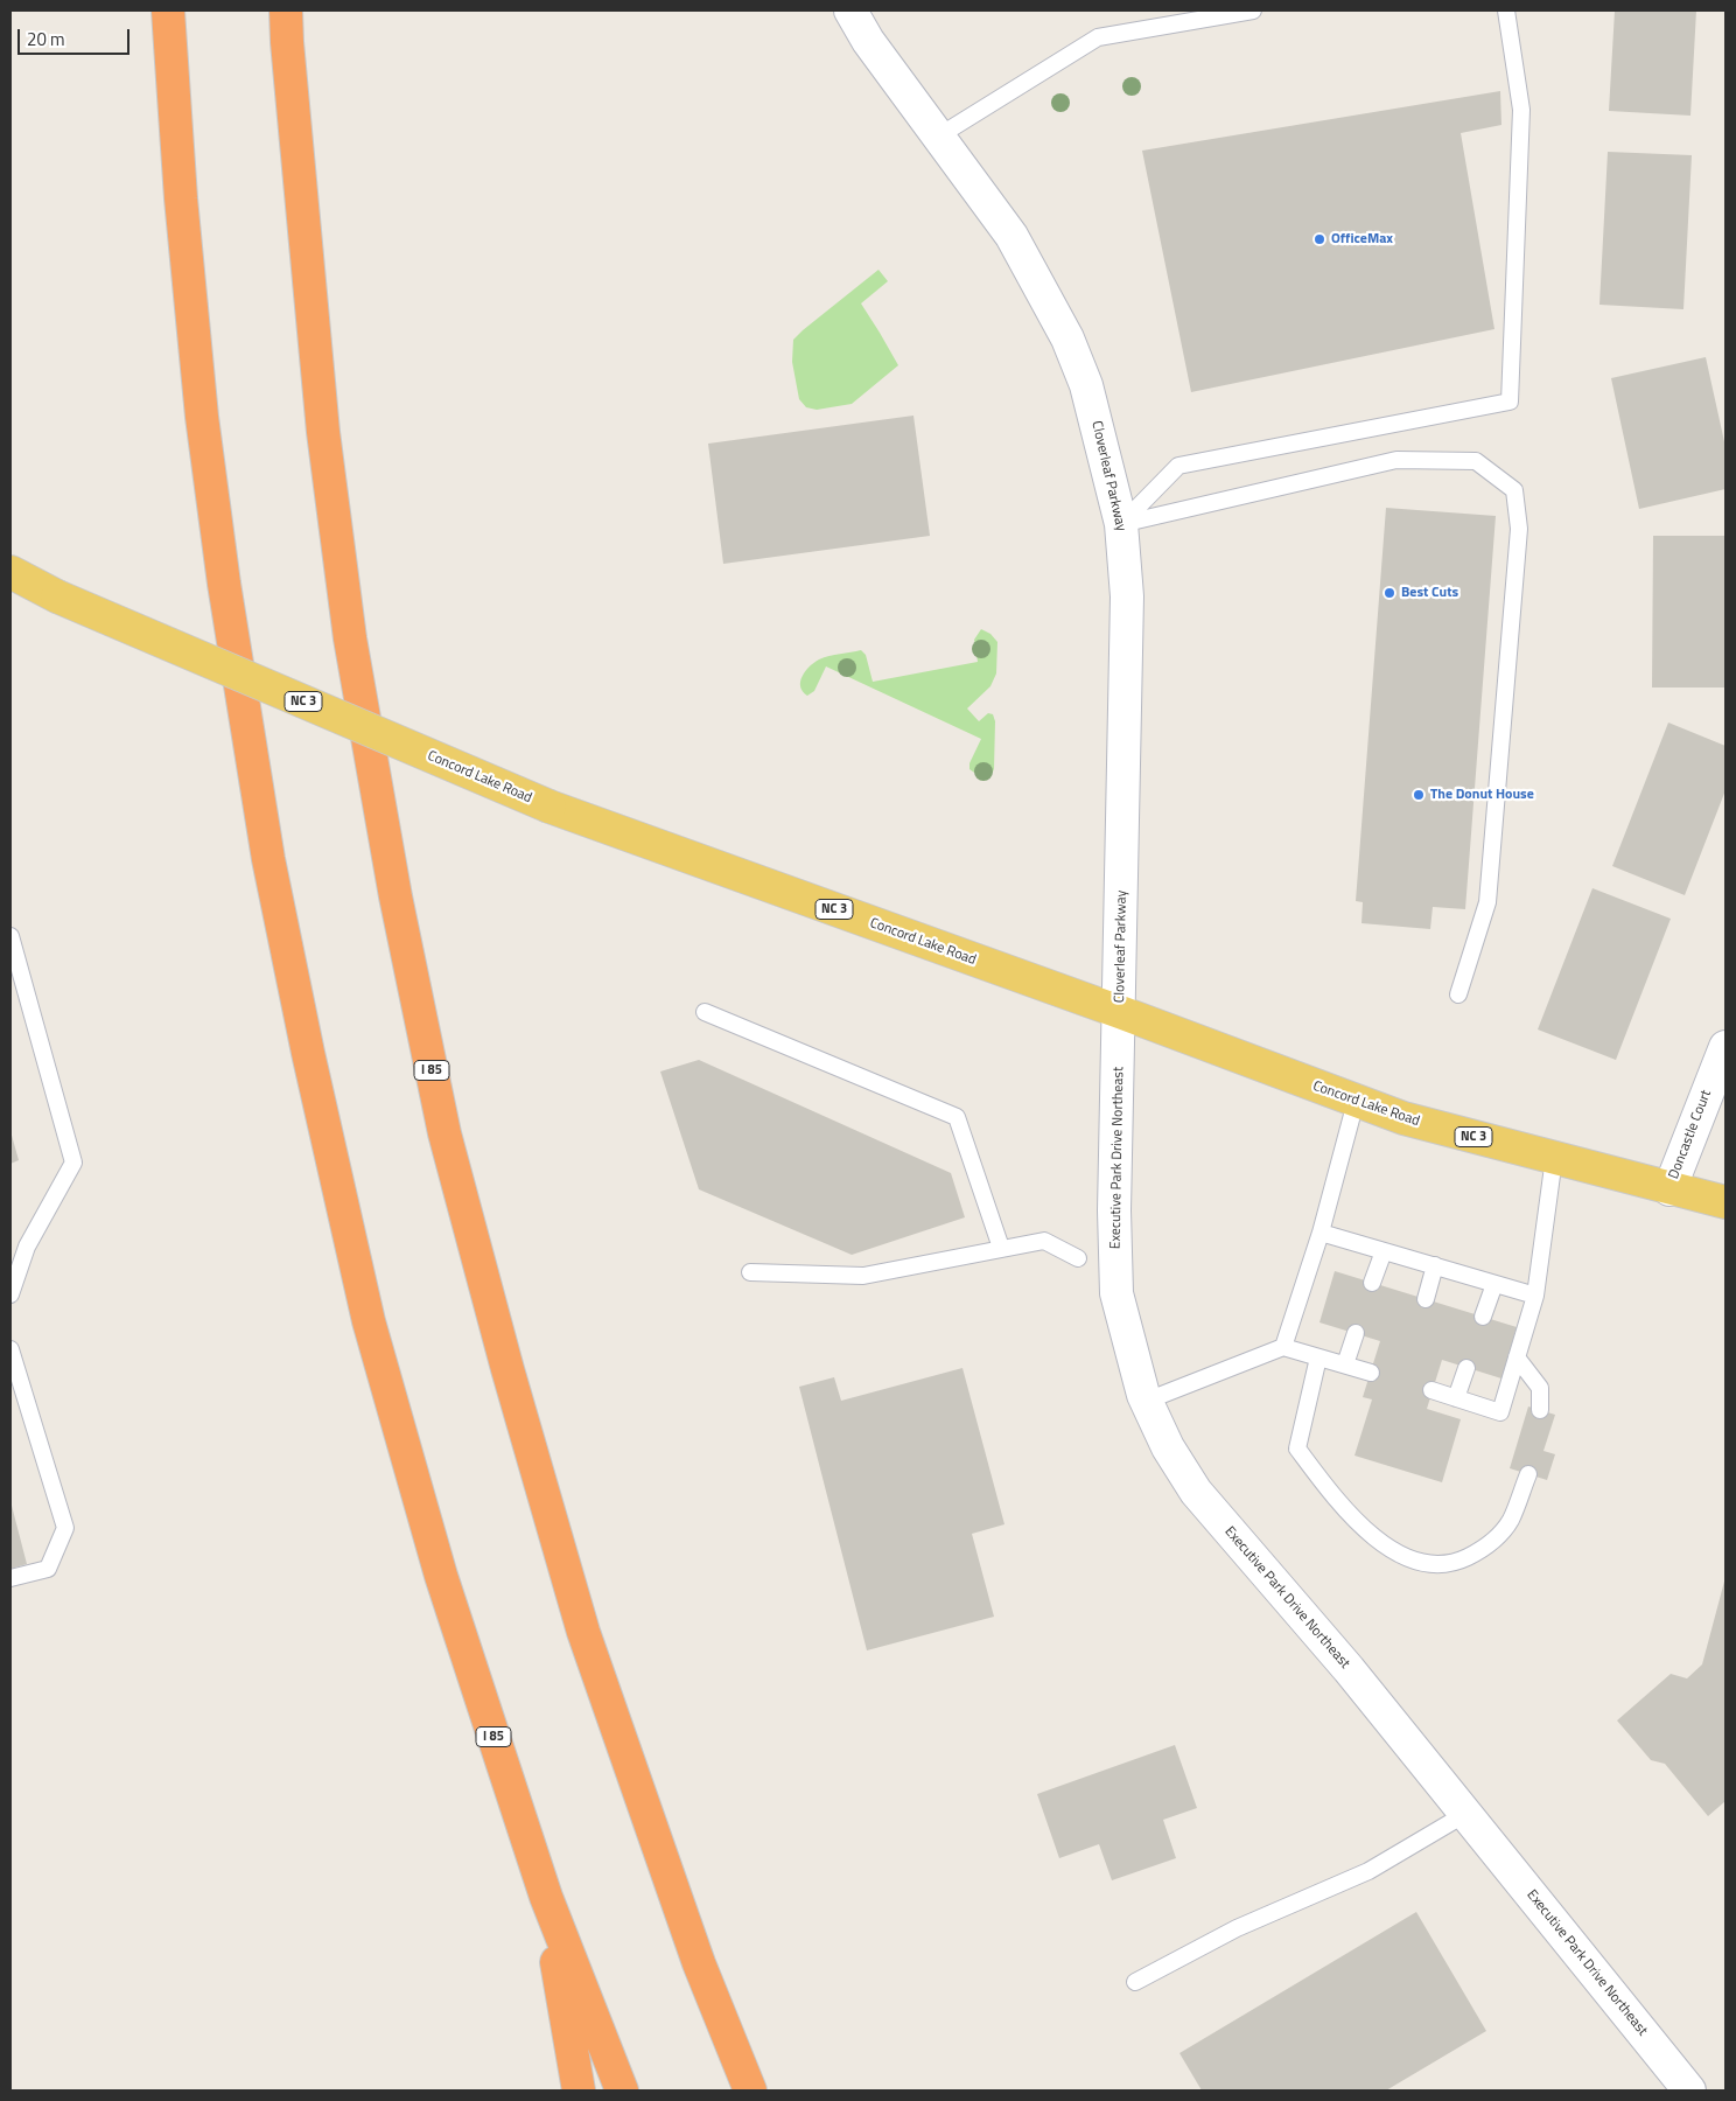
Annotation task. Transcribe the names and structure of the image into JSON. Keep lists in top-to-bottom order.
{
  "streets": {
    "highway": ["I 85"],
    "main road": ["NC 3", "Concord Lake Road"],
    "street": ["Cloverleaf Parkway", "Doncastle Court", "Executive Park Drive Northeast"]
  },
  "crossings": [
    ["Cloverleaf Parkway", "Concord Lake Road"],
    ["Cloverleaf Parkway", "Executive Park Drive Northeast"],
    ["Concord Lake Road", "Doncastle Court"],
    ["Concord Lake Road", "Executive Park Drive Northeast"]
  ],
  "places": ["OfficeMax", "Best Cuts", "The Donut House"],
  "scale_bar": "20 m"
}
